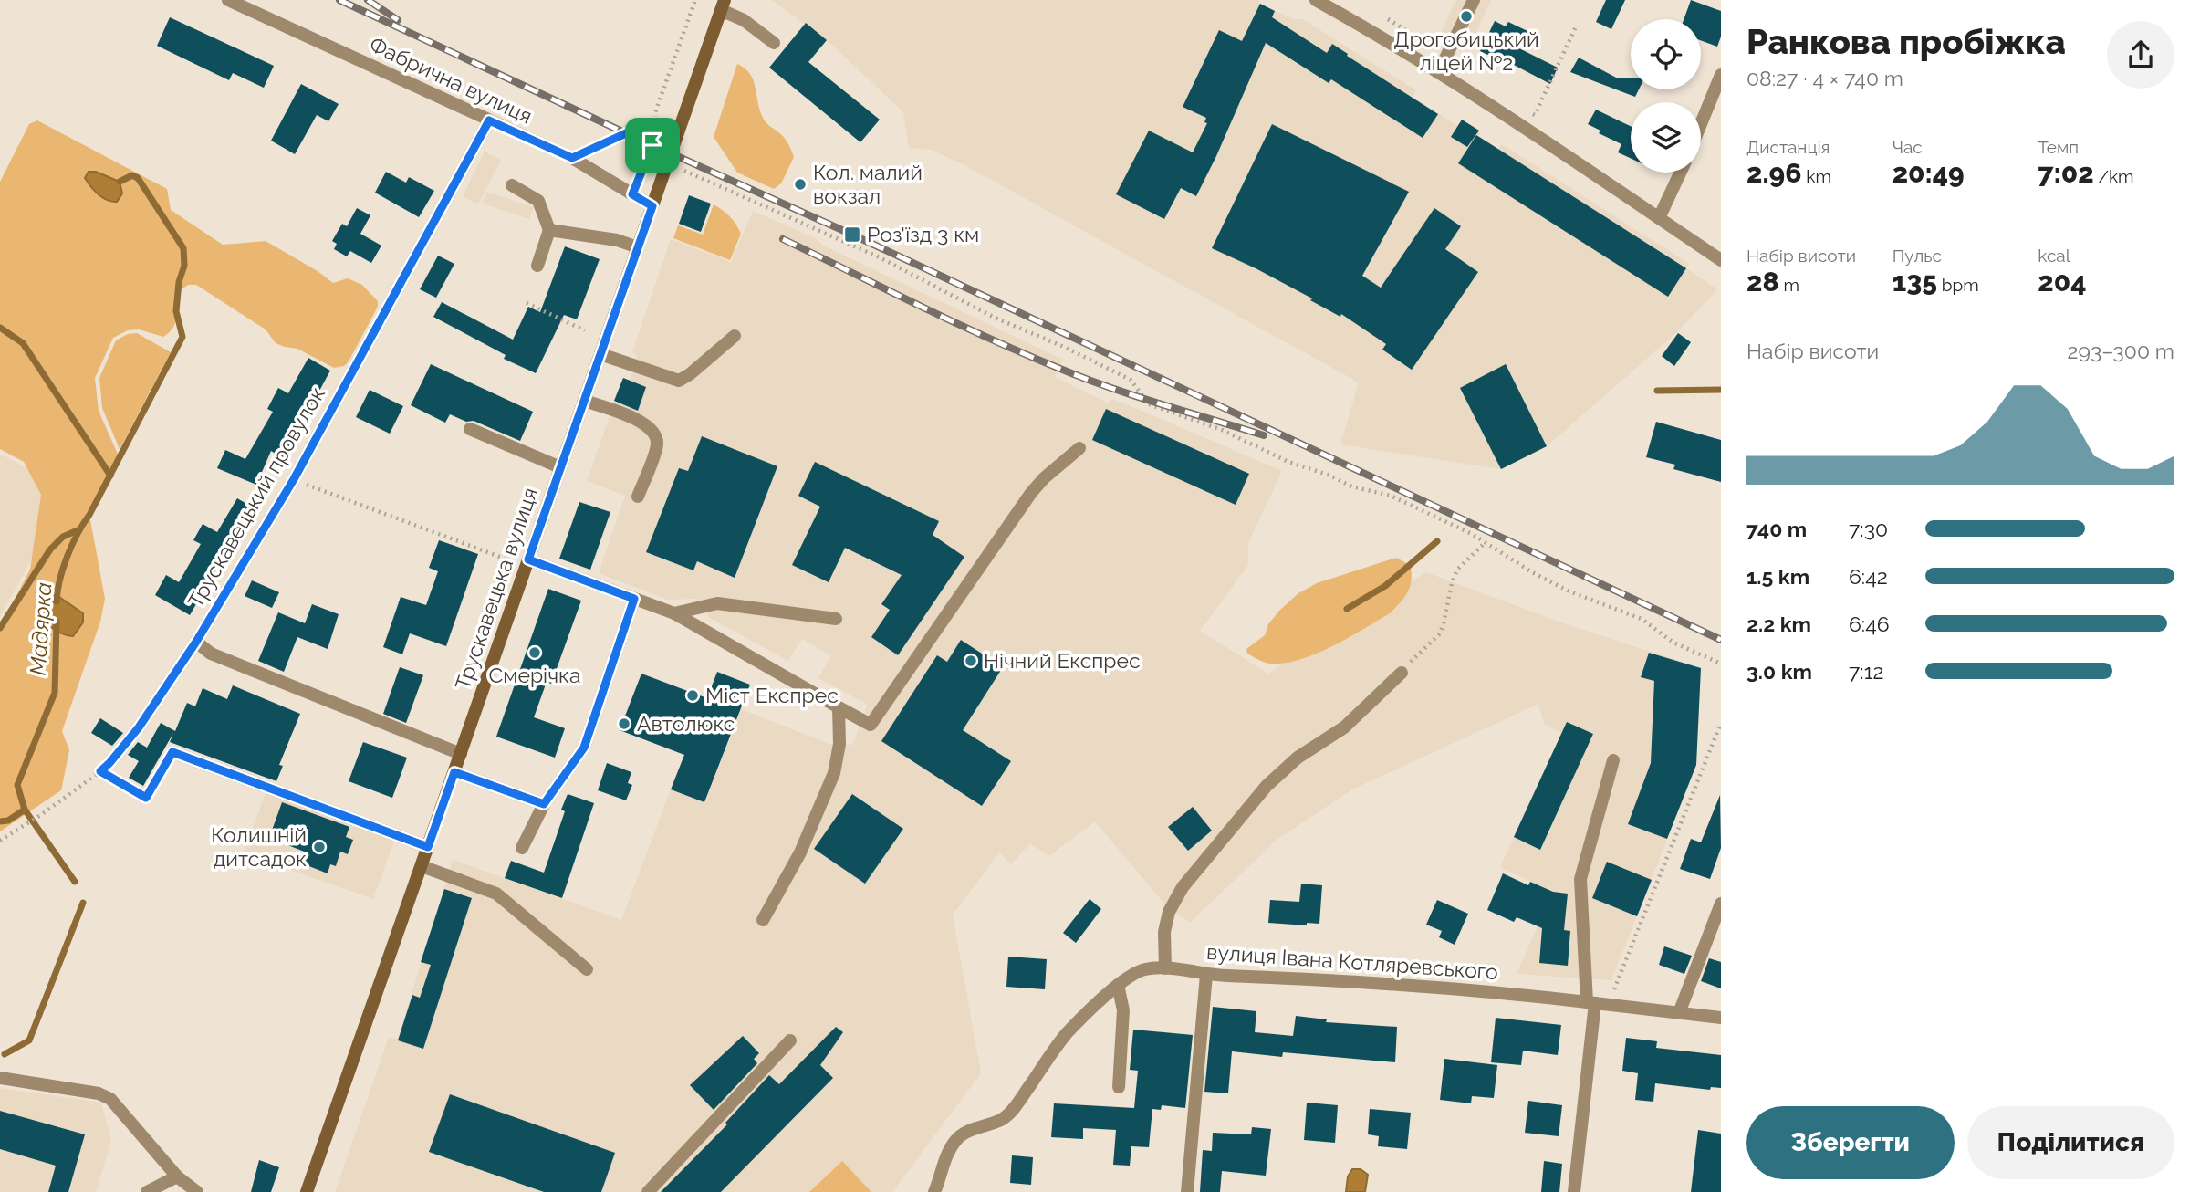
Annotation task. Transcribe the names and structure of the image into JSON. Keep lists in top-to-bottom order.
{
  "streets": {
    "main road": ["Трускавецька вулиця"],
    "street": ["Фабрична вулиця", "Трускавецький провулок", "вулиця Івана Котляревського"]
  },
  "crossings": [
    ["Фабрична вулиця", "Трускавецький провулок"],
    ["Фабрична вулиця", "Трускавецька вулиця"],
    ["Трускавецький провулок", "Трускавецька вулиця"]
  ],
  "water": ["Мадярка"],
  "places": {
    "other": [
      "Дрогобицький ліцей №2",
      "Кол. малий вокзал",
      "Смерічка",
      "Нічний Експрес",
      "Міст Експрес",
      "Автолюкс",
      "Колишній дитсадок"
    ],
    "transit": ["Роз'їзд 3 км"]
  },
  "page": {
    "heading": ["Ранкова пробіжка", "08:27 · 4 × 740 m"],
    "stats": [
      ["Дистанція", "2.96 km"],
      ["Час", "20:49"],
      ["Темп", "7:02 /km"],
      ["Набір висоти", "28 m"],
      ["Пульс", "135 bpm"],
      ["kcal", "204"]
    ],
    "chart": ["Набір висоти", "293–300 m"],
    "list": [
      {
        "name": "740 m",
        "note": "7:30"
      },
      {
        "name": "1.5 km",
        "note": "6:42"
      },
      {
        "name": "2.2 km",
        "note": "6:46"
      },
      {
        "name": "3.0 km",
        "note": "7:12"
      }
    ],
    "buttons": ["Зберегти", "Поділитися"]
  }
}
